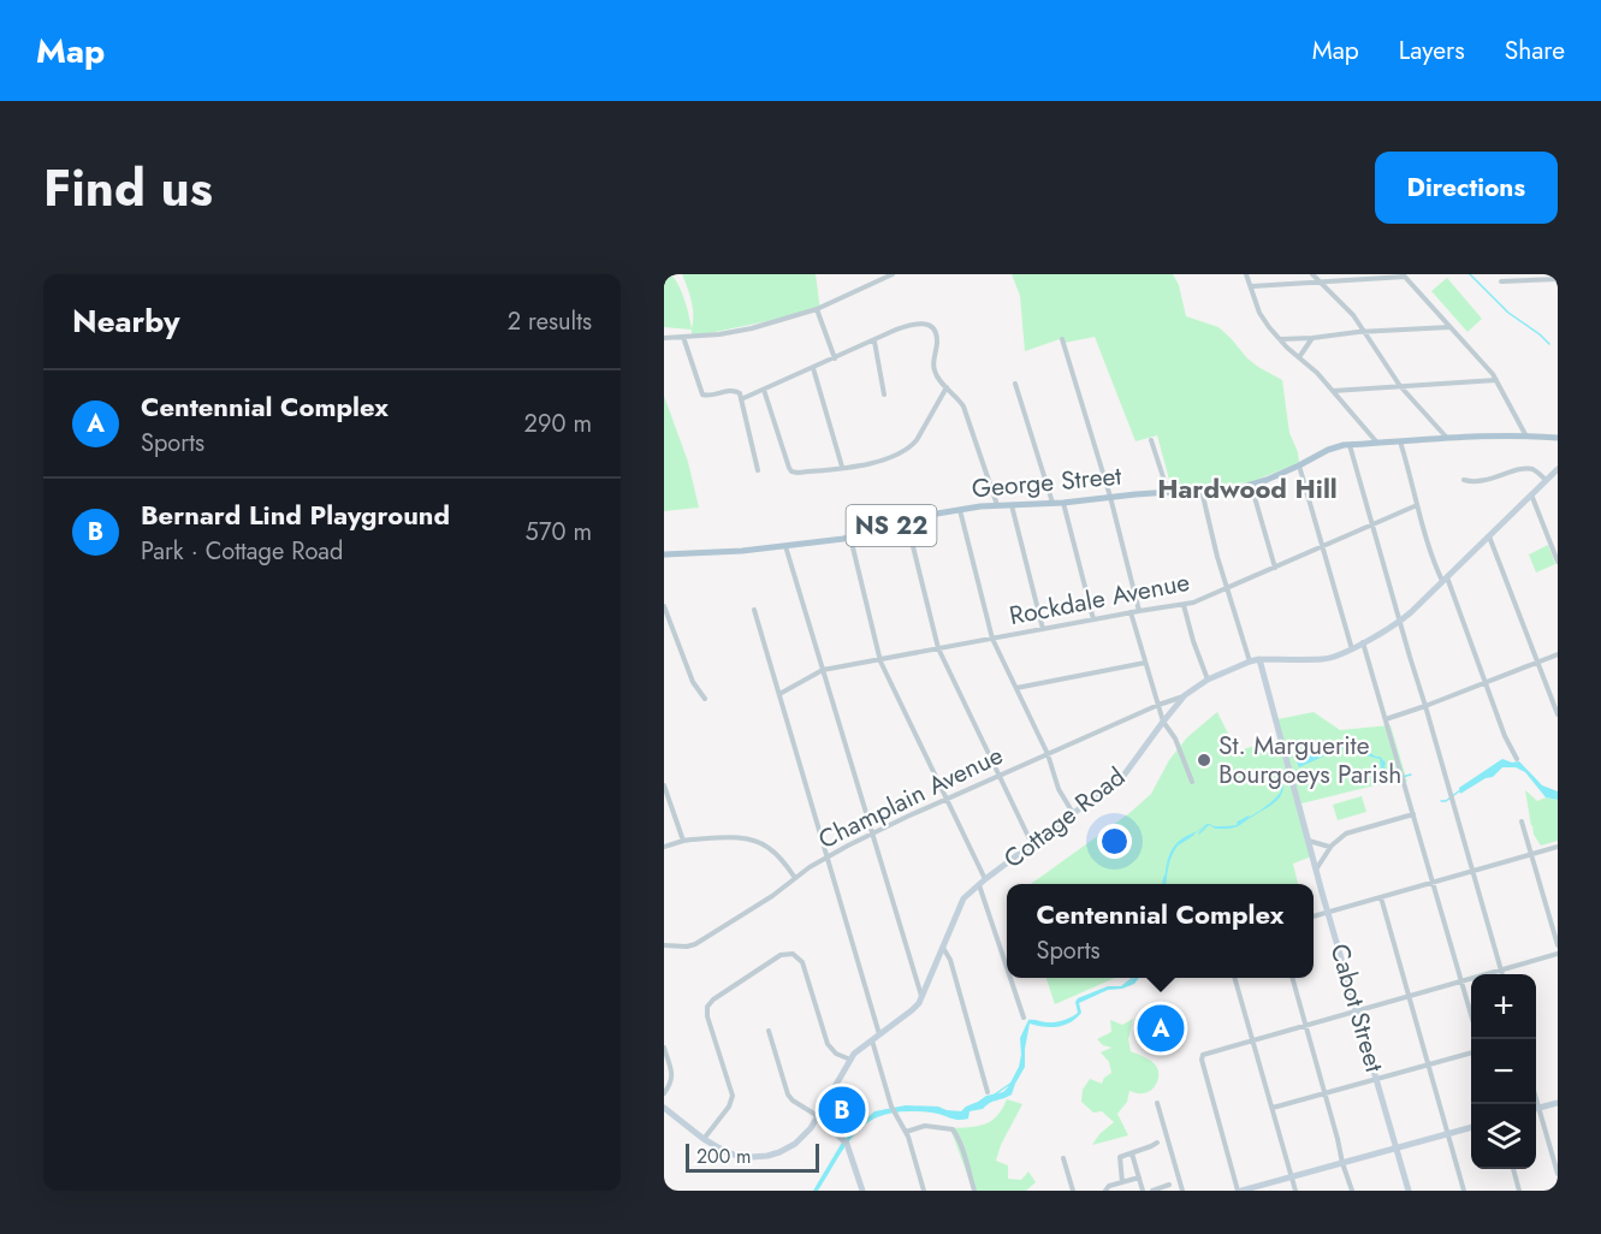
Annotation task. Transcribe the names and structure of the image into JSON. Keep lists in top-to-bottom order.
{
  "streets": {
    "main road": ["George Street", "NS 22"],
    "street": [
      "Rockdale Avenue",
      "Champlain Avenue",
      "Cottage Road",
      "Cabot Street"
    ]
  },
  "crossings": [
    ["Champlain Avenue", "Cottage Road"],
    ["Cottage Road", "Cabot Street"]
  ],
  "districts": ["Hardwood Hill"],
  "places": ["St. Marguerite Bourgoeys Parish"],
  "scale_bar": "200 m",
  "page": {
    "header": "Map",
    "nav": ["Map", "Layers", "Share"],
    "title": "Find us",
    "buttons": "Directions",
    "heading": ["Nearby", "2 results"],
    "list": [
      {
        "mark": "A",
        "name": "Centennial Complex",
        "note": "Sports",
        "value": "290 m"
      },
      {
        "mark": "B",
        "name": "Bernard Lind Playground",
        "note": "Park · Cottage Road",
        "value": "570 m"
      }
    ],
    "popup": ["Centennial Complex", "Sports"],
    "map_buttons": ["+", "−"],
    "pins": ["A", "B"],
    "scale": "200 m"
  }
}
